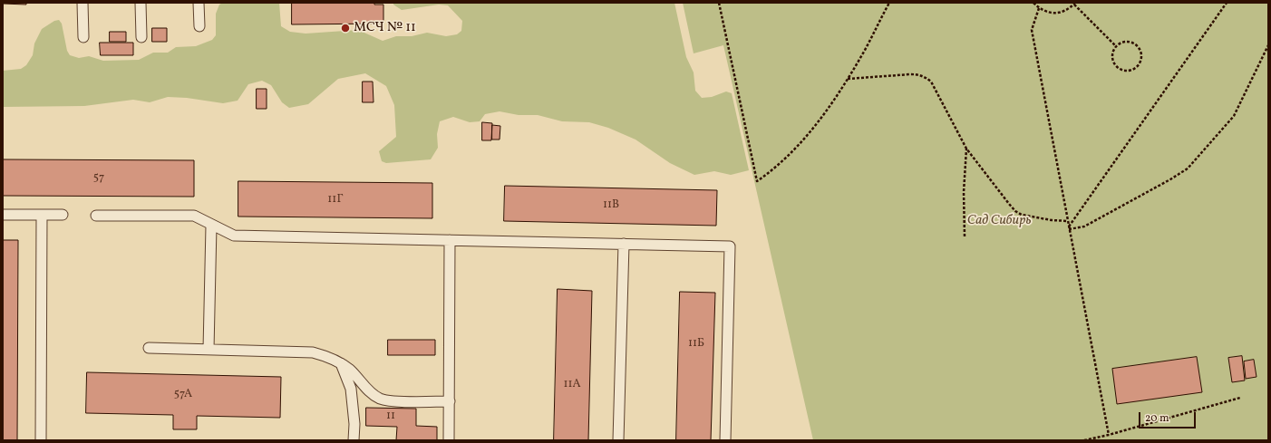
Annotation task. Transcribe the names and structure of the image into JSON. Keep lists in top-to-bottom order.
{
  "parks": ["Сад Сибирь"],
  "places": ["МСЧ № 11"],
  "house_numbers": [
    "57",
    "11Г",
    "11В",
    "11Б",
    "11А",
    "57А",
    "11"
  ],
  "scale_bar": "20 m"
}
